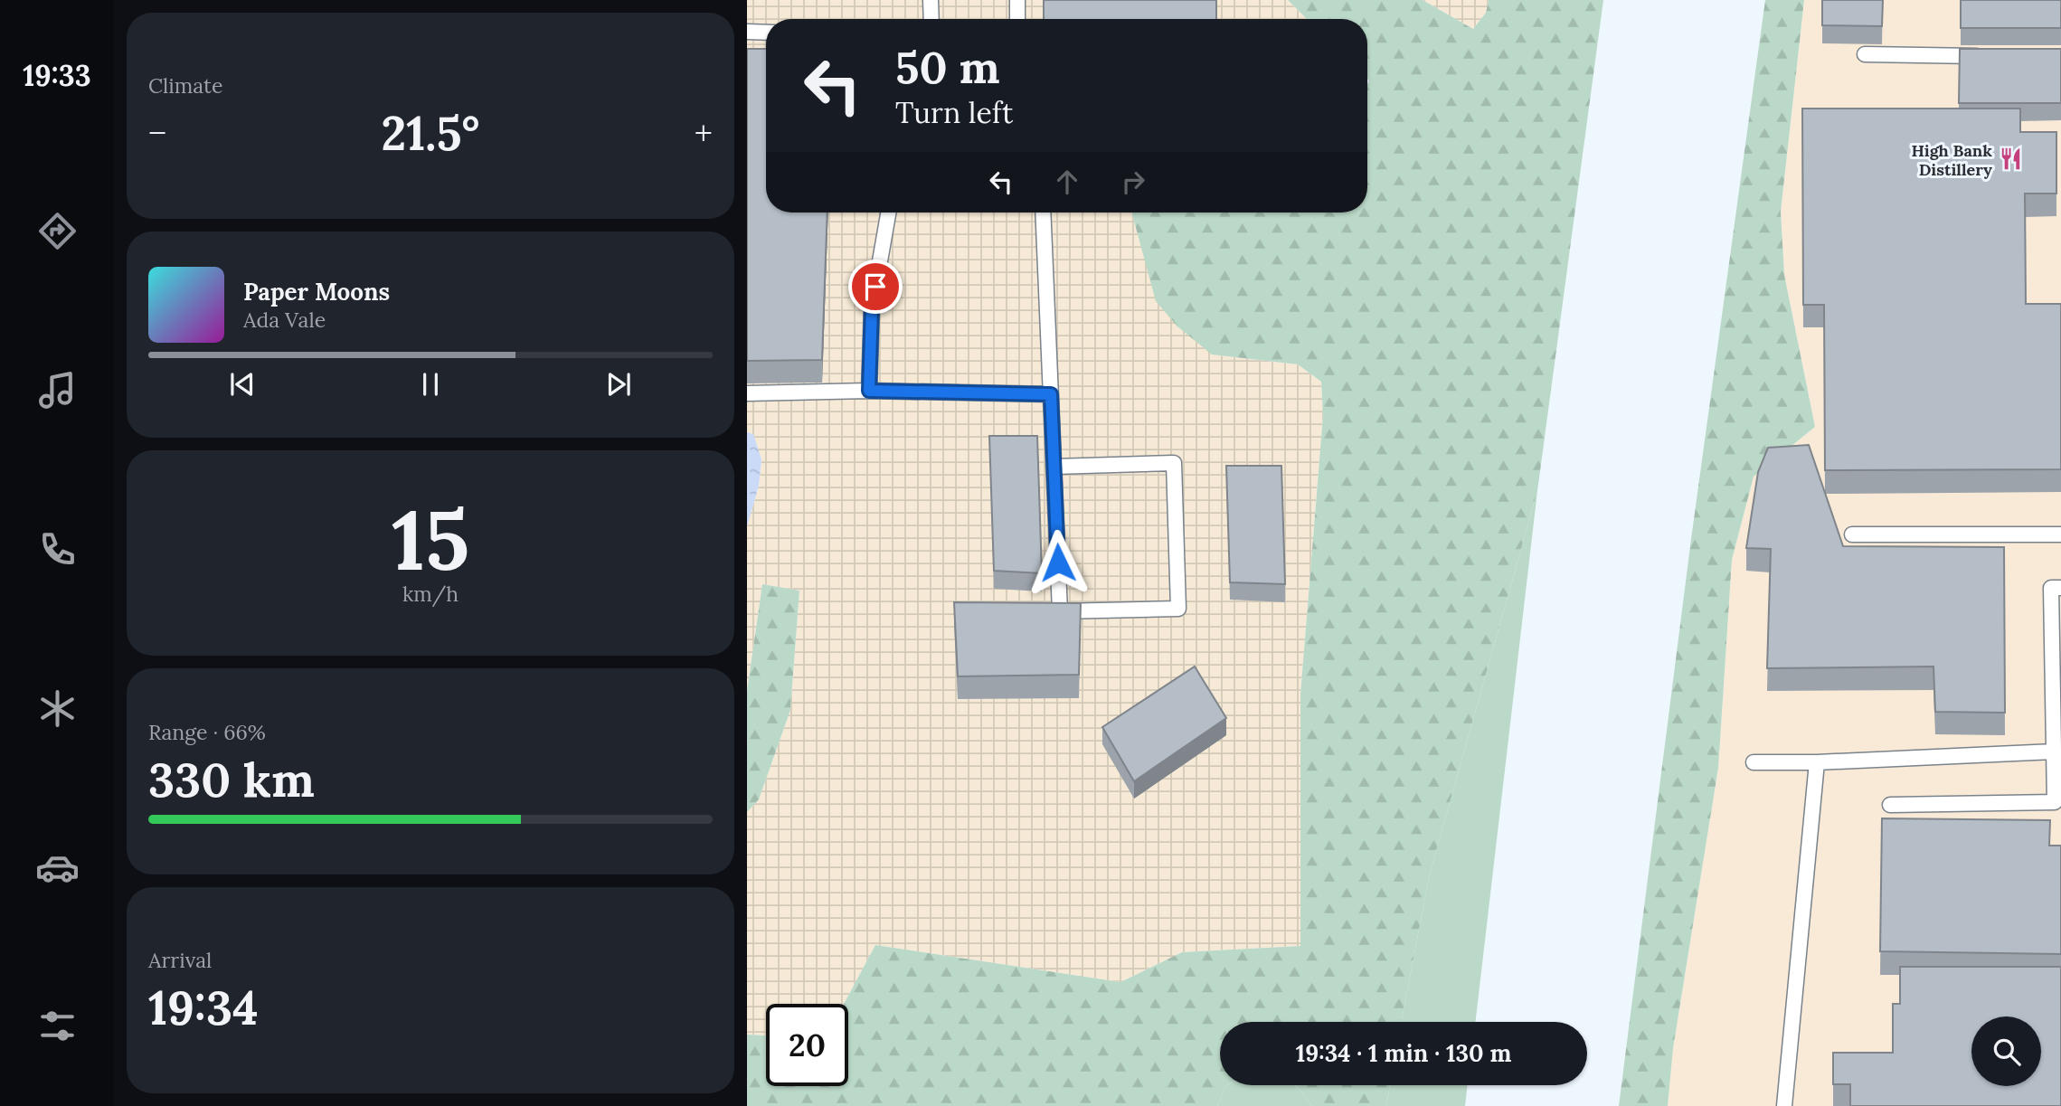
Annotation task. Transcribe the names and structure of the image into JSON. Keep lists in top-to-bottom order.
{
  "places": {
    "restaurant": ["High Bank Distillery"]
  },
  "page": {
    "tabs": "19:33",
    "tile": [
      "Climate",
      ["15", "km/h"],
      ["Range · 66%", "330 km"],
      ["Arrival", "19:34"]
    ],
    "turn": ["50 m", "Turn left"],
    "heat": ["−", "21.5°", "+"],
    "song": ["Paper Moons", "Ada Vale"],
    "limit": "20",
    "trip": "19:34 · 1 min · 130 m"
  }
}
